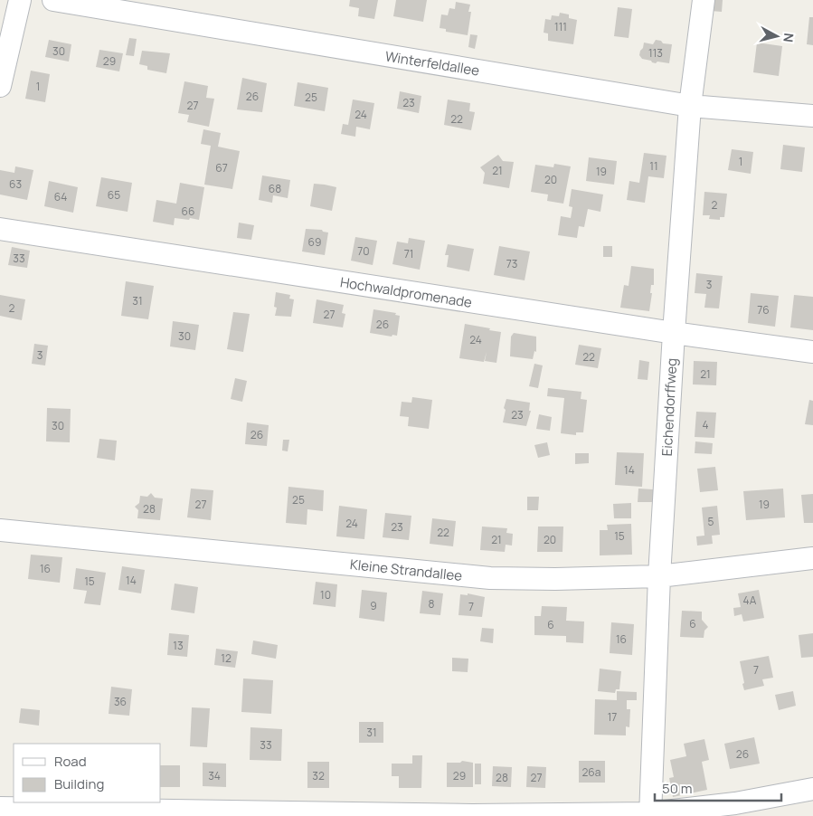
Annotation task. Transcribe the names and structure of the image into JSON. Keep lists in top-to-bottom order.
{
  "streets": {
    "street": [
      "Winterfeldallee",
      "Hochwaldpromenade",
      "Eichendorffweg",
      "Kleine Strandallee"
    ]
  },
  "crossings": [
    ["Winterfeldallee", "Eichendorffweg"],
    ["Hochwaldpromenade", "Eichendorffweg"],
    ["Eichendorffweg", "Kleine Strandallee"]
  ],
  "house_numbers": [
    "111",
    "30",
    "113",
    "29",
    "1",
    "26",
    "25",
    "23",
    "27",
    "24",
    "22",
    "1",
    "11",
    "67",
    "21",
    "19",
    "20",
    "63",
    "68",
    "65",
    "64",
    "2",
    "66",
    "69",
    "70",
    "71",
    "33",
    "73",
    "3",
    "31",
    "2",
    "76",
    "27",
    "26",
    "30",
    "24",
    "3",
    "22",
    "21",
    "23",
    "4",
    "30",
    "26",
    "14",
    "25",
    "27",
    "19",
    "28",
    "5",
    "24",
    "23",
    "22",
    "15",
    "21",
    "20",
    "16",
    "14",
    "15",
    "10",
    "4A",
    "8",
    "9",
    "7",
    "6",
    "6",
    "16",
    "13",
    "12",
    "7",
    "36",
    "17",
    "31",
    "33",
    "26",
    "26a",
    "34",
    "32",
    "29",
    "28",
    "27"
  ],
  "legend": ["Road", "Building"],
  "scale_bar": "50 m",
  "north": "right"
}
